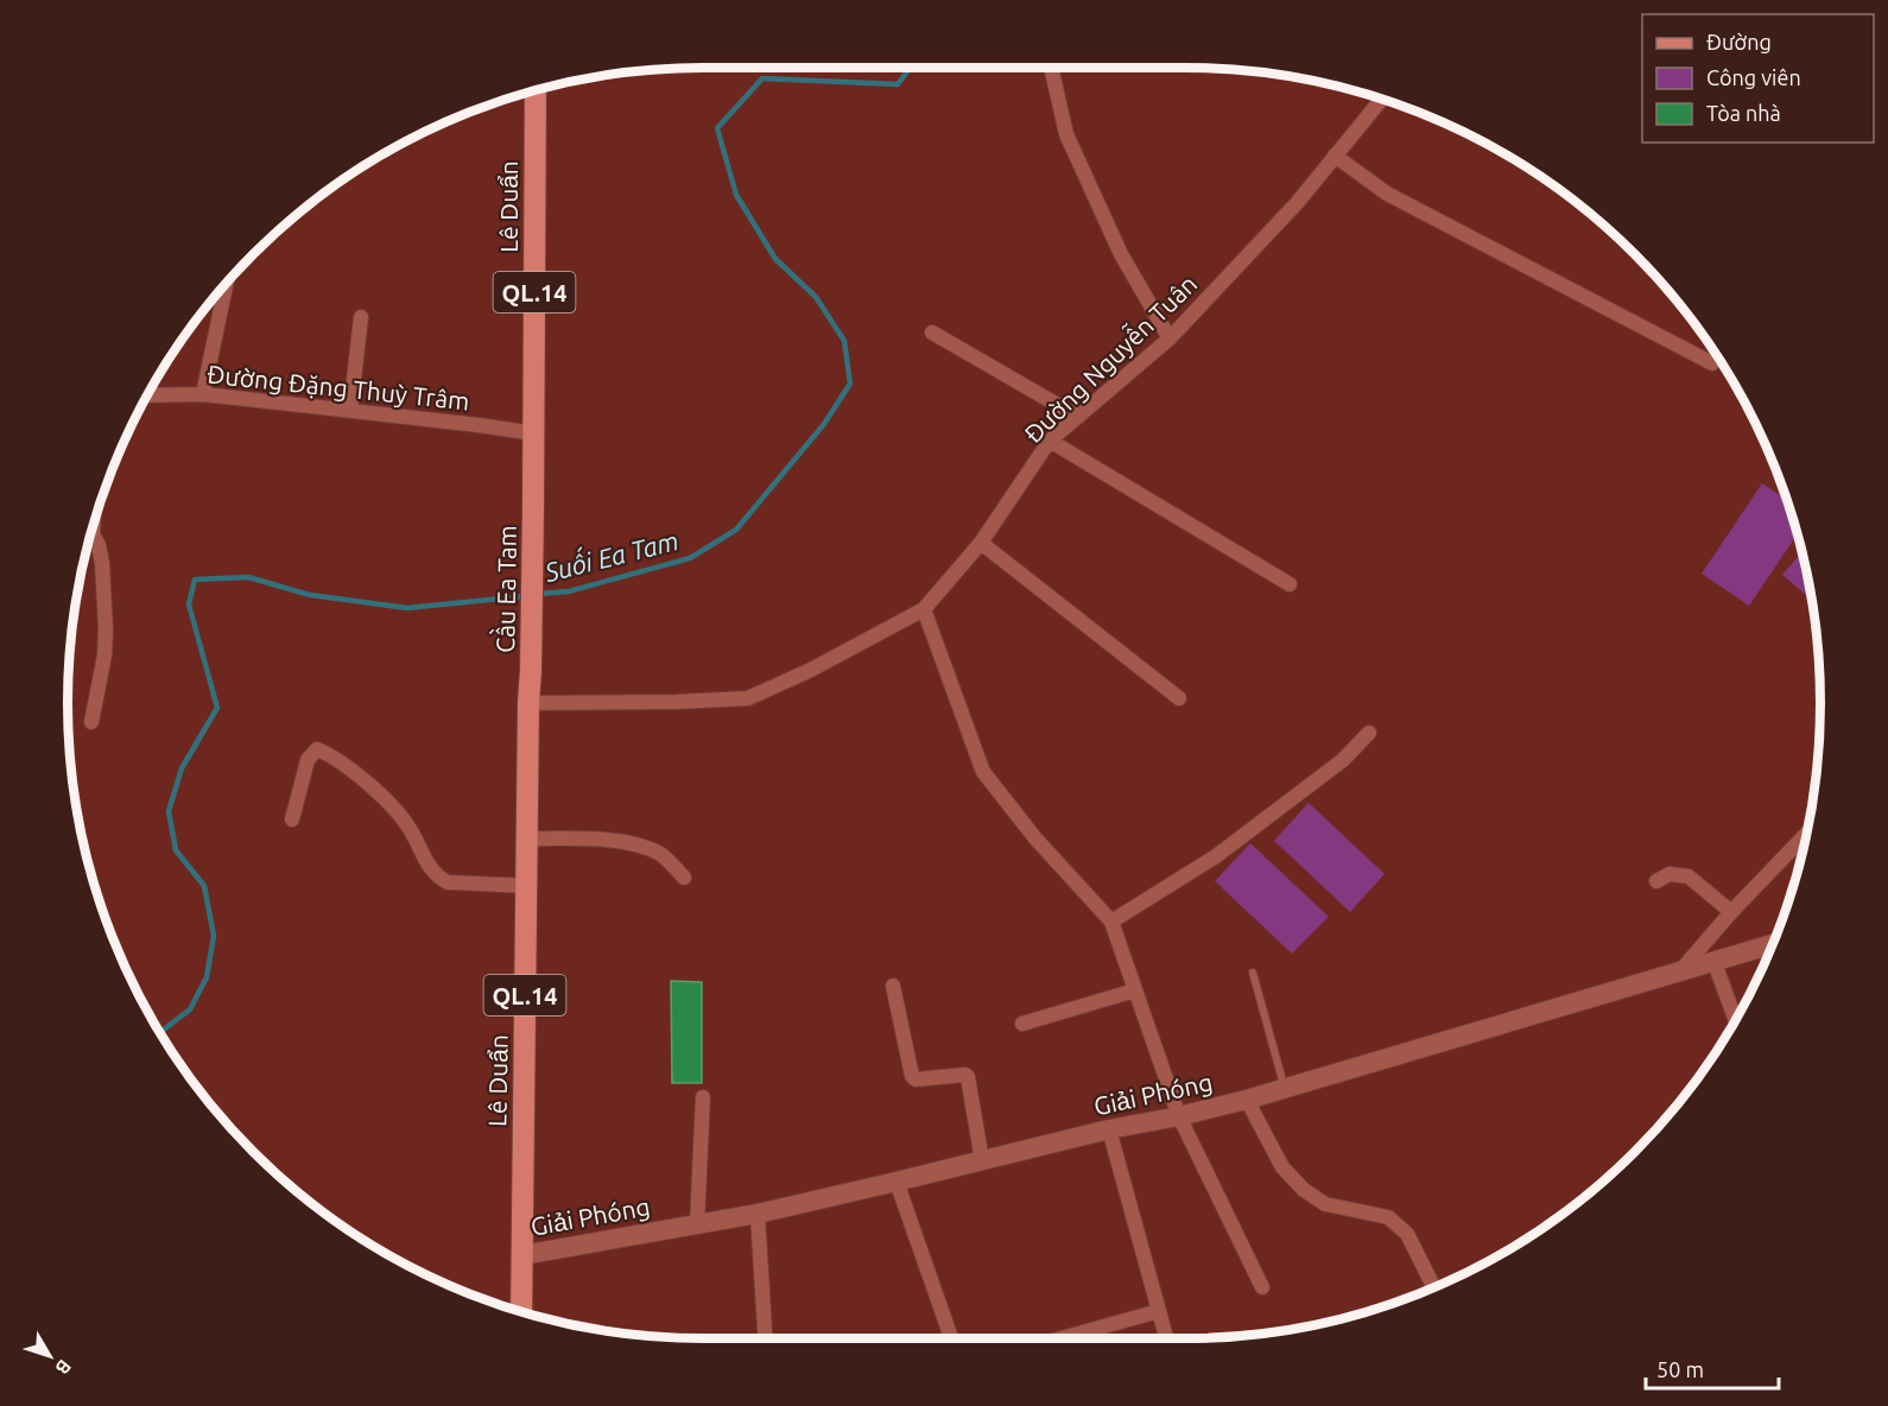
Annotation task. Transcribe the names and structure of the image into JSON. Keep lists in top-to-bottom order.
{
  "streets": {
    "main road": ["Lê Duẩn", "QL.14", "Cầu Ea Tam"],
    "street": ["Đường Nguyễn Tuân", "Đường Đặng Thuỳ Trâm", "Giải Phóng"]
  },
  "crossings": [
    ["Lê Duẩn", "Đường Nguyễn Tuân"],
    ["Lê Duẩn", "Đường Đặng Thuỳ Trâm"],
    ["Lê Duẩn", "Cầu Ea Tam"],
    ["Lê Duẩn", "Giải Phóng"]
  ],
  "water": ["Suối Ea Tam"],
  "legend": ["Đường", "Công viên", "Tòa nhà"],
  "scale_bar": "50 m",
  "north": "bottom right"
}
